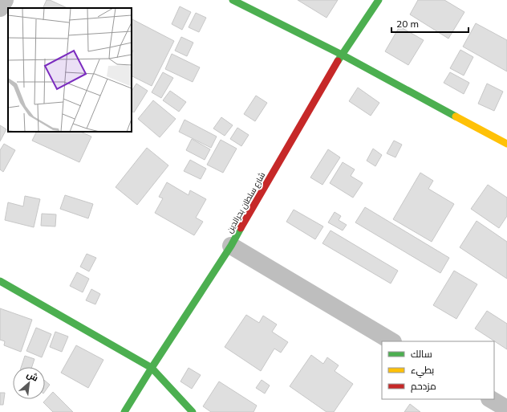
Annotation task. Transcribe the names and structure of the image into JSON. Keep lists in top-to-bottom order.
{
  "streets": {
    "street": ["شارع سلطان بحرالدين"]
  },
  "legend": ["سالك", "بطيء", "مزدحم"],
  "scale_bar": "20 m",
  "north": "top right"
}
